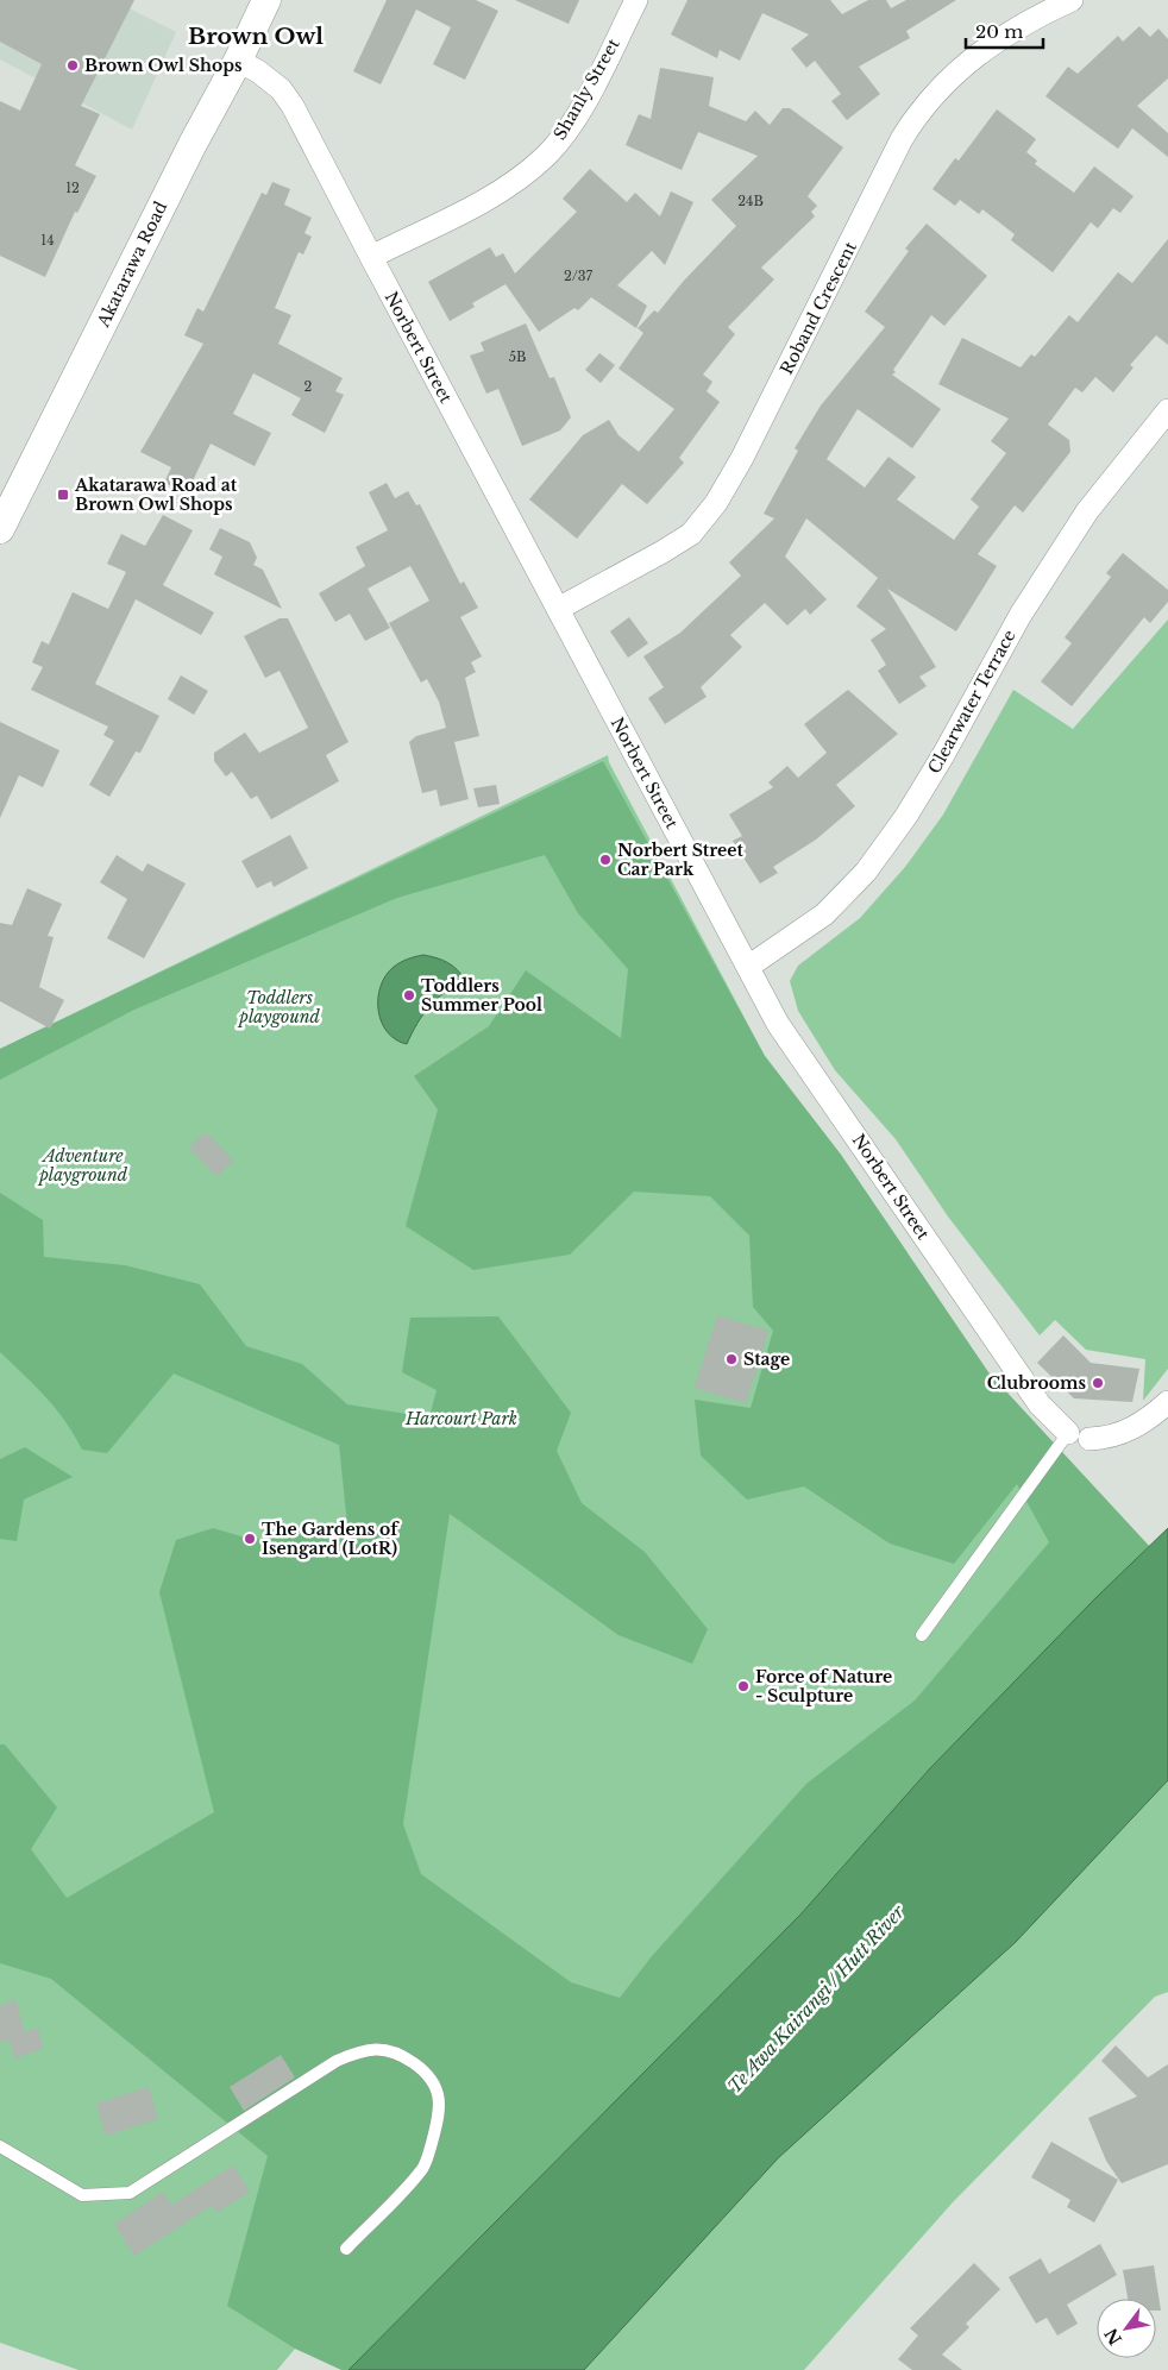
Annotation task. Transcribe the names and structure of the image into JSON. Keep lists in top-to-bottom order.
{
  "streets": {
    "street": [
      "Shanly Street",
      "Akatarawa Road",
      "Roband Crescent",
      "Norbert Street",
      "Clearwater Terrace"
    ]
  },
  "crossings": [
    ["Shanly Street", "Norbert Street"],
    ["Akatarawa Road", "Norbert Street"],
    ["Roband Crescent", "Norbert Street"],
    ["Norbert Street", "Clearwater Terrace"]
  ],
  "districts": ["Brown Owl"],
  "water": ["Te Awa Kairangi / Hutt River"],
  "parks": ["Toddlers playgound", "Adventure playground", "Harcourt Park"],
  "places": {
    "other": [
      "Brown Owl Shops",
      "Norbert Street Car Park",
      "Toddlers Summer Pool",
      "Stage",
      "Clubrooms",
      "The Gardens of Isengard (LotR)",
      "Force of Nature - Sculpture"
    ],
    "transit": ["Akatarawa Road at Brown Owl Shops"]
  },
  "house_numbers": [
    "12",
    "24B",
    "14",
    "2/37",
    "5B",
    "2"
  ],
  "scale_bar": "20 m",
  "north": "bottom left"
}
